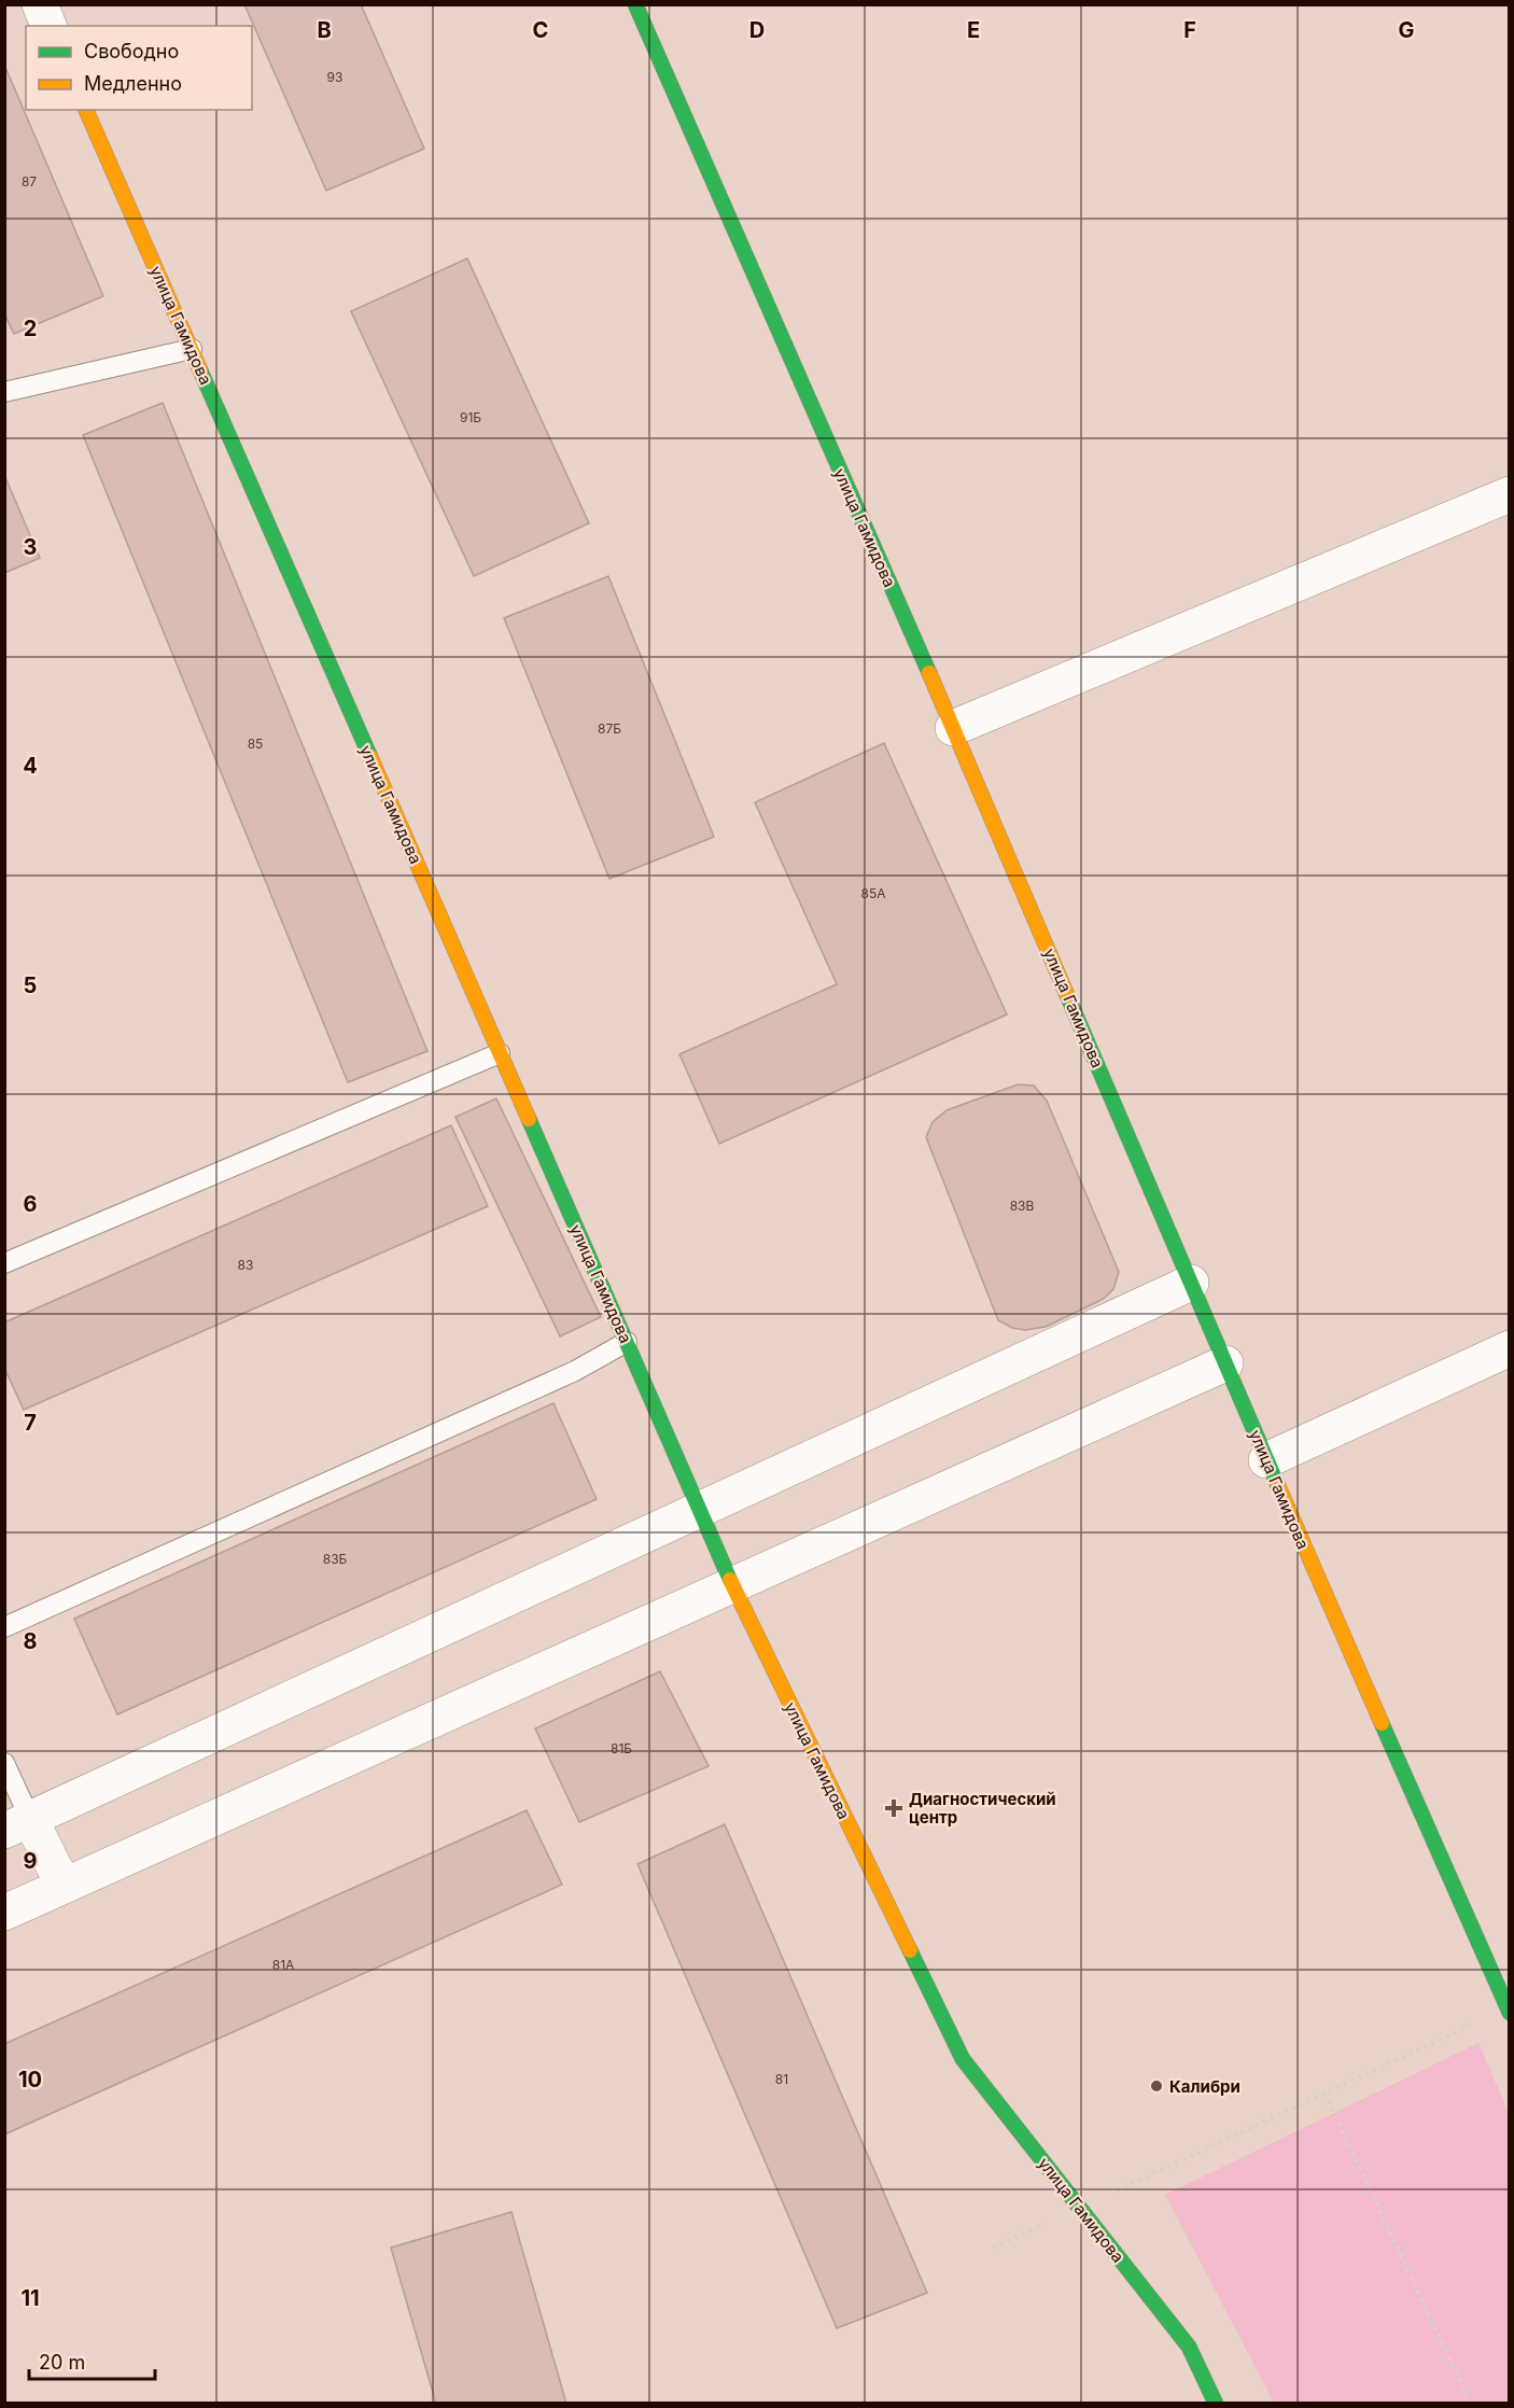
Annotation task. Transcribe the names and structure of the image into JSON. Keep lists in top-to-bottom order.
{
  "streets": {
    "street": ["улица Гамидова"]
  },
  "places": {
    "health": ["Диагностический центр"],
    "other": ["Калибри"]
  },
  "house_numbers": [
    "93",
    "87",
    "91Б",
    "87Б",
    "85",
    "85А",
    "83В",
    "83",
    "83Б",
    "81Б",
    "81А",
    "81"
  ],
  "legend": ["Свободно", "Медленно"],
  "scale_bar": "20 m",
  "grid": {
    "columns": [
      "B",
      "C",
      "D",
      "E",
      "F",
      "G"
    ],
    "rows": [
      "2",
      "3",
      "4",
      "5",
      "6",
      "7",
      "8",
      "9",
      "10",
      "11"
    ]
  }
}
